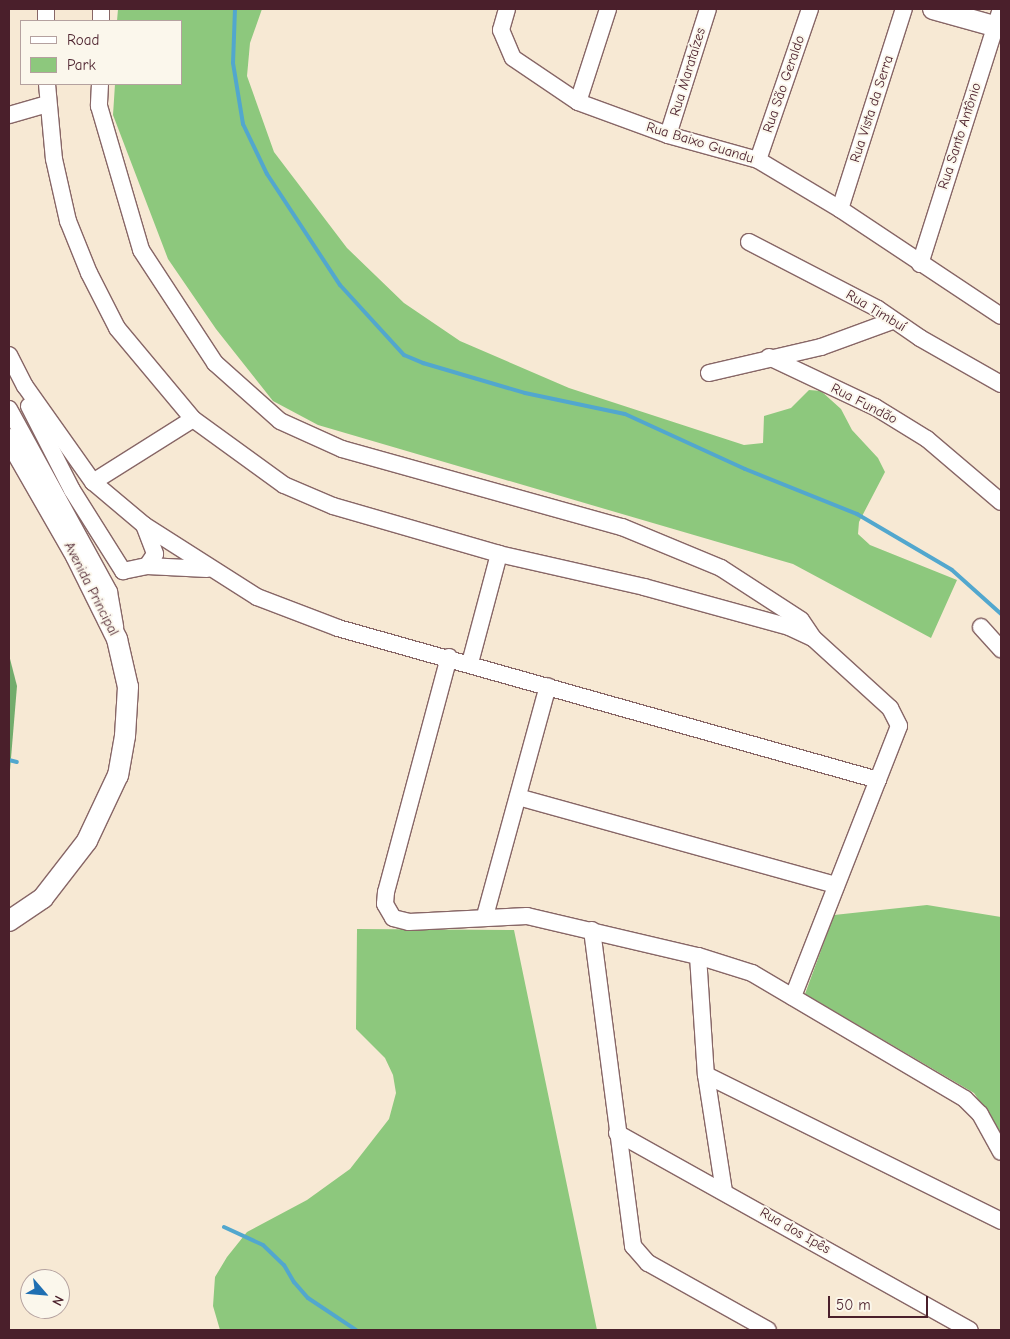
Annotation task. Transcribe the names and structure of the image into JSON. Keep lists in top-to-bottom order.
{
  "streets": {
    "street": [
      "Rua Marataízes",
      "Rua São Geraldo",
      "Rua Vista da Serra",
      "Rua Santo Antônio",
      "Rua Baixo Guandu",
      "Rua Timbuí",
      "Rua Fundão",
      "Avenida Principal",
      "Rua dos Ipês"
    ]
  },
  "crossings": [
    ["Rua Marataízes", "Rua Baixo Guandu"],
    ["Rua São Geraldo", "Rua Baixo Guandu"],
    ["Rua Vista da Serra", "Rua Baixo Guandu"],
    ["Rua Santo Antônio", "Rua Baixo Guandu"]
  ],
  "legend": ["Road", "Park"],
  "scale_bar": "50 m",
  "north": "bottom right"
}
